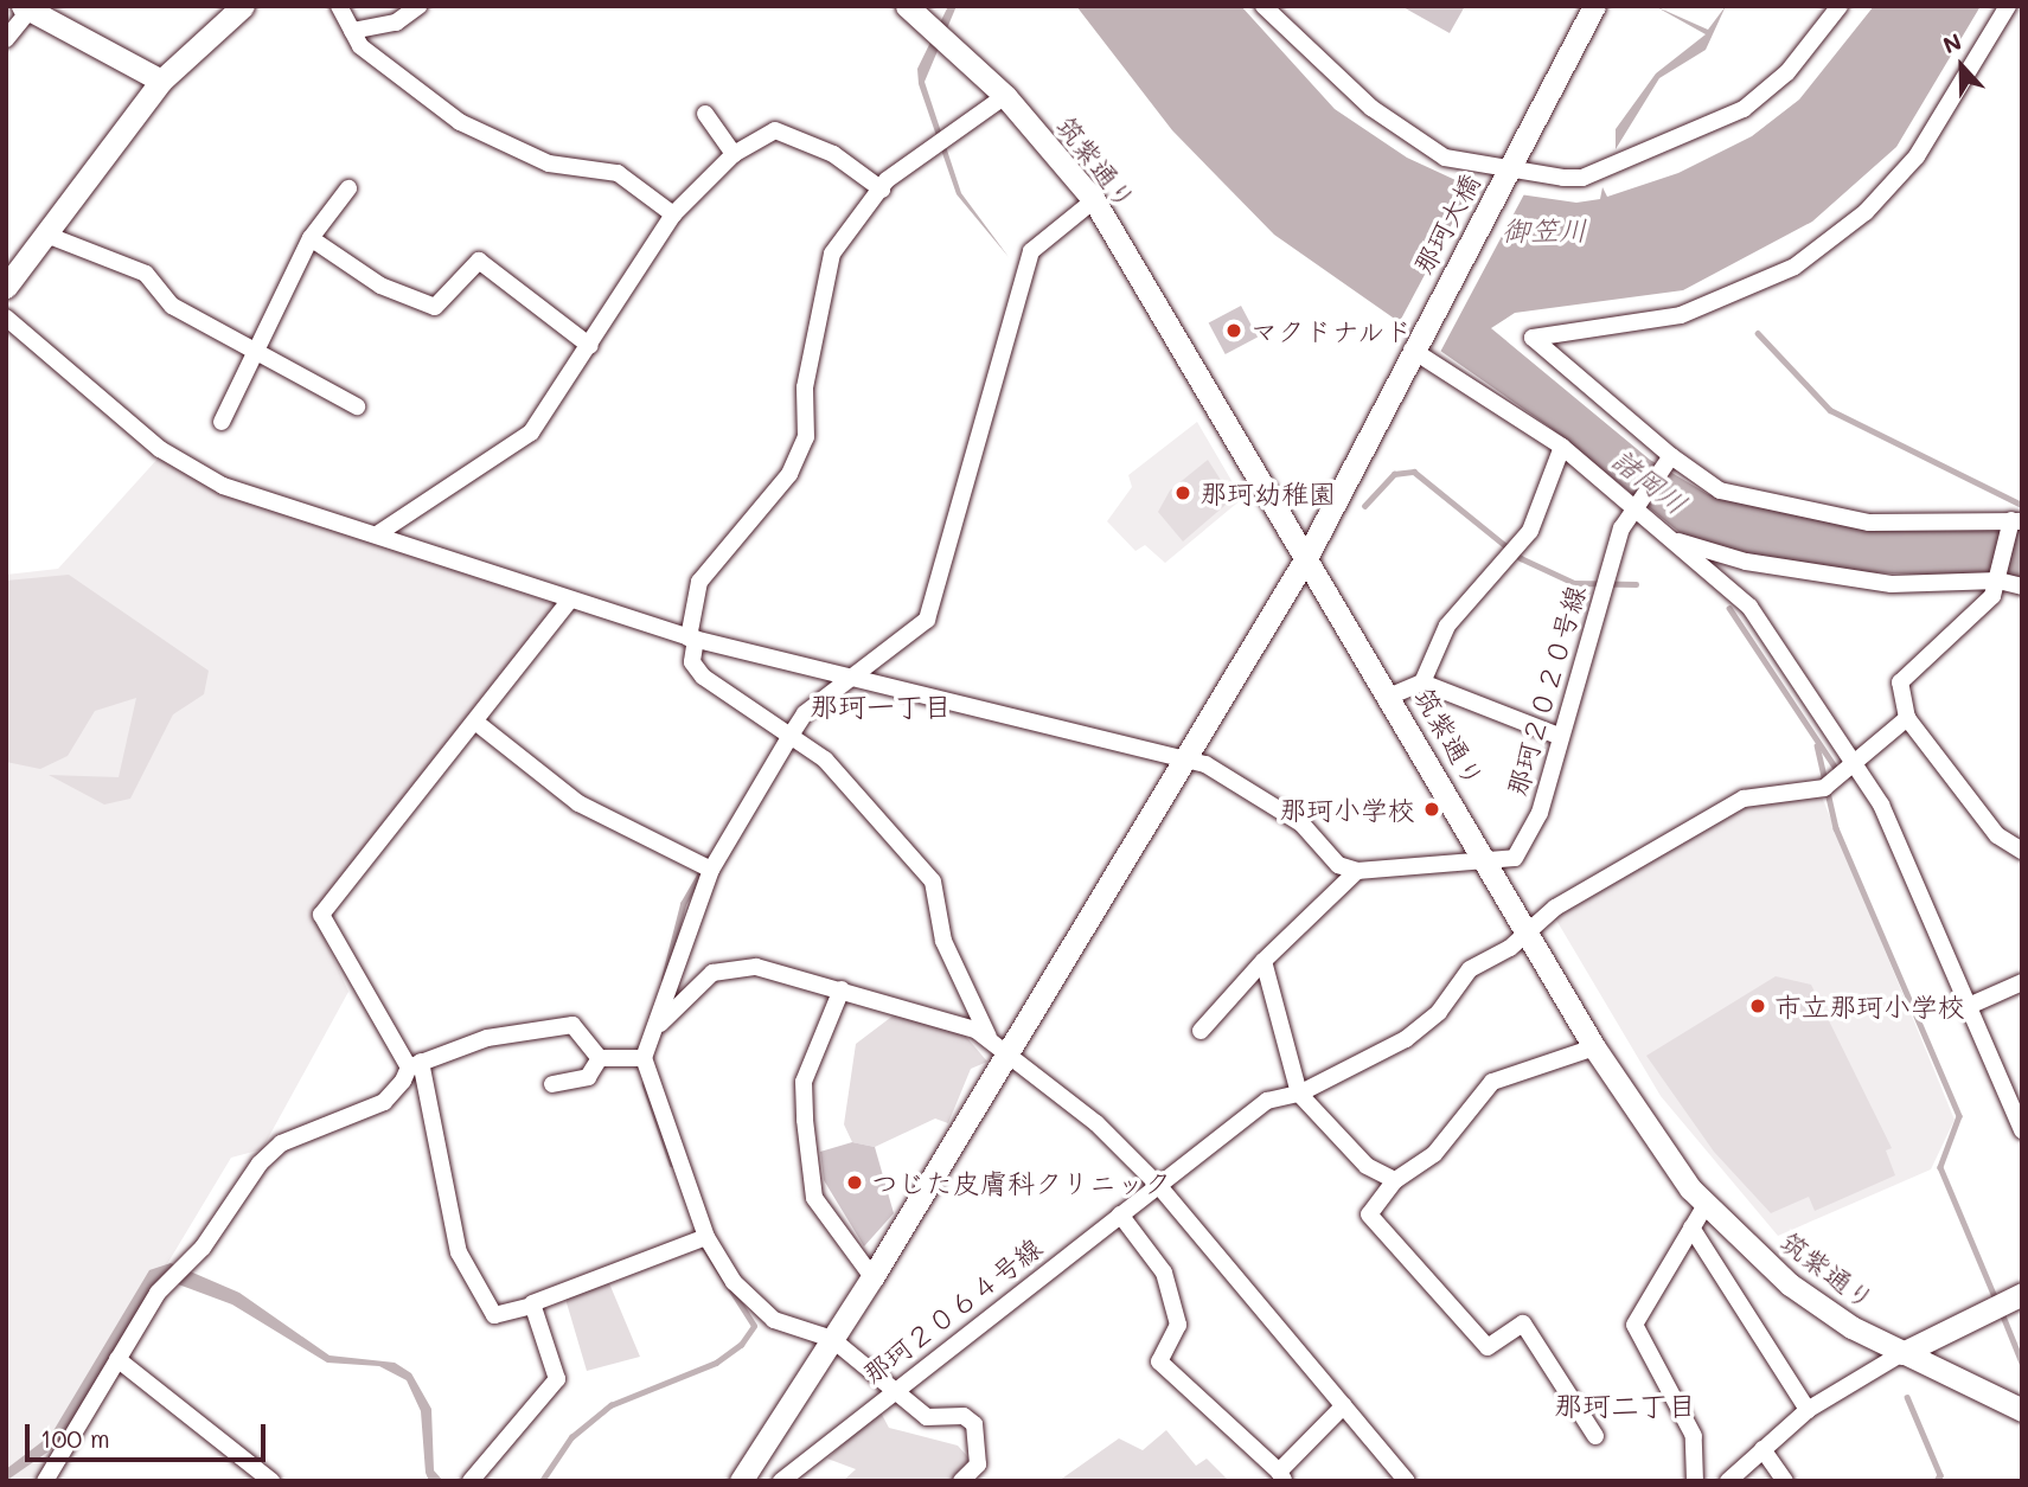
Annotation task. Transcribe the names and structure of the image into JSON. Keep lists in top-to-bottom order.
{
  "streets": {
    "street": [
      "筑紫通り",
      "那珂大橋",
      "那珂２０２０号線",
      "那珂２０６４号線"
    ]
  },
  "crossings": [
    ["筑紫通り", "那珂大橋"],
    ["筑紫通り", "那珂２０２０号線"],
    ["筑紫通り", "那珂２０６４号線"]
  ],
  "districts": ["那珂一丁目", "那珂二丁目"],
  "water": ["御笠川", "諸岡川"],
  "places": [
    "マクドナルド",
    "那珂幼稚園",
    "那珂小学校",
    "市立那珂小学校",
    "つじた皮膚科クリニック"
  ],
  "scale_bar": "100 m",
  "north": "top"
}
